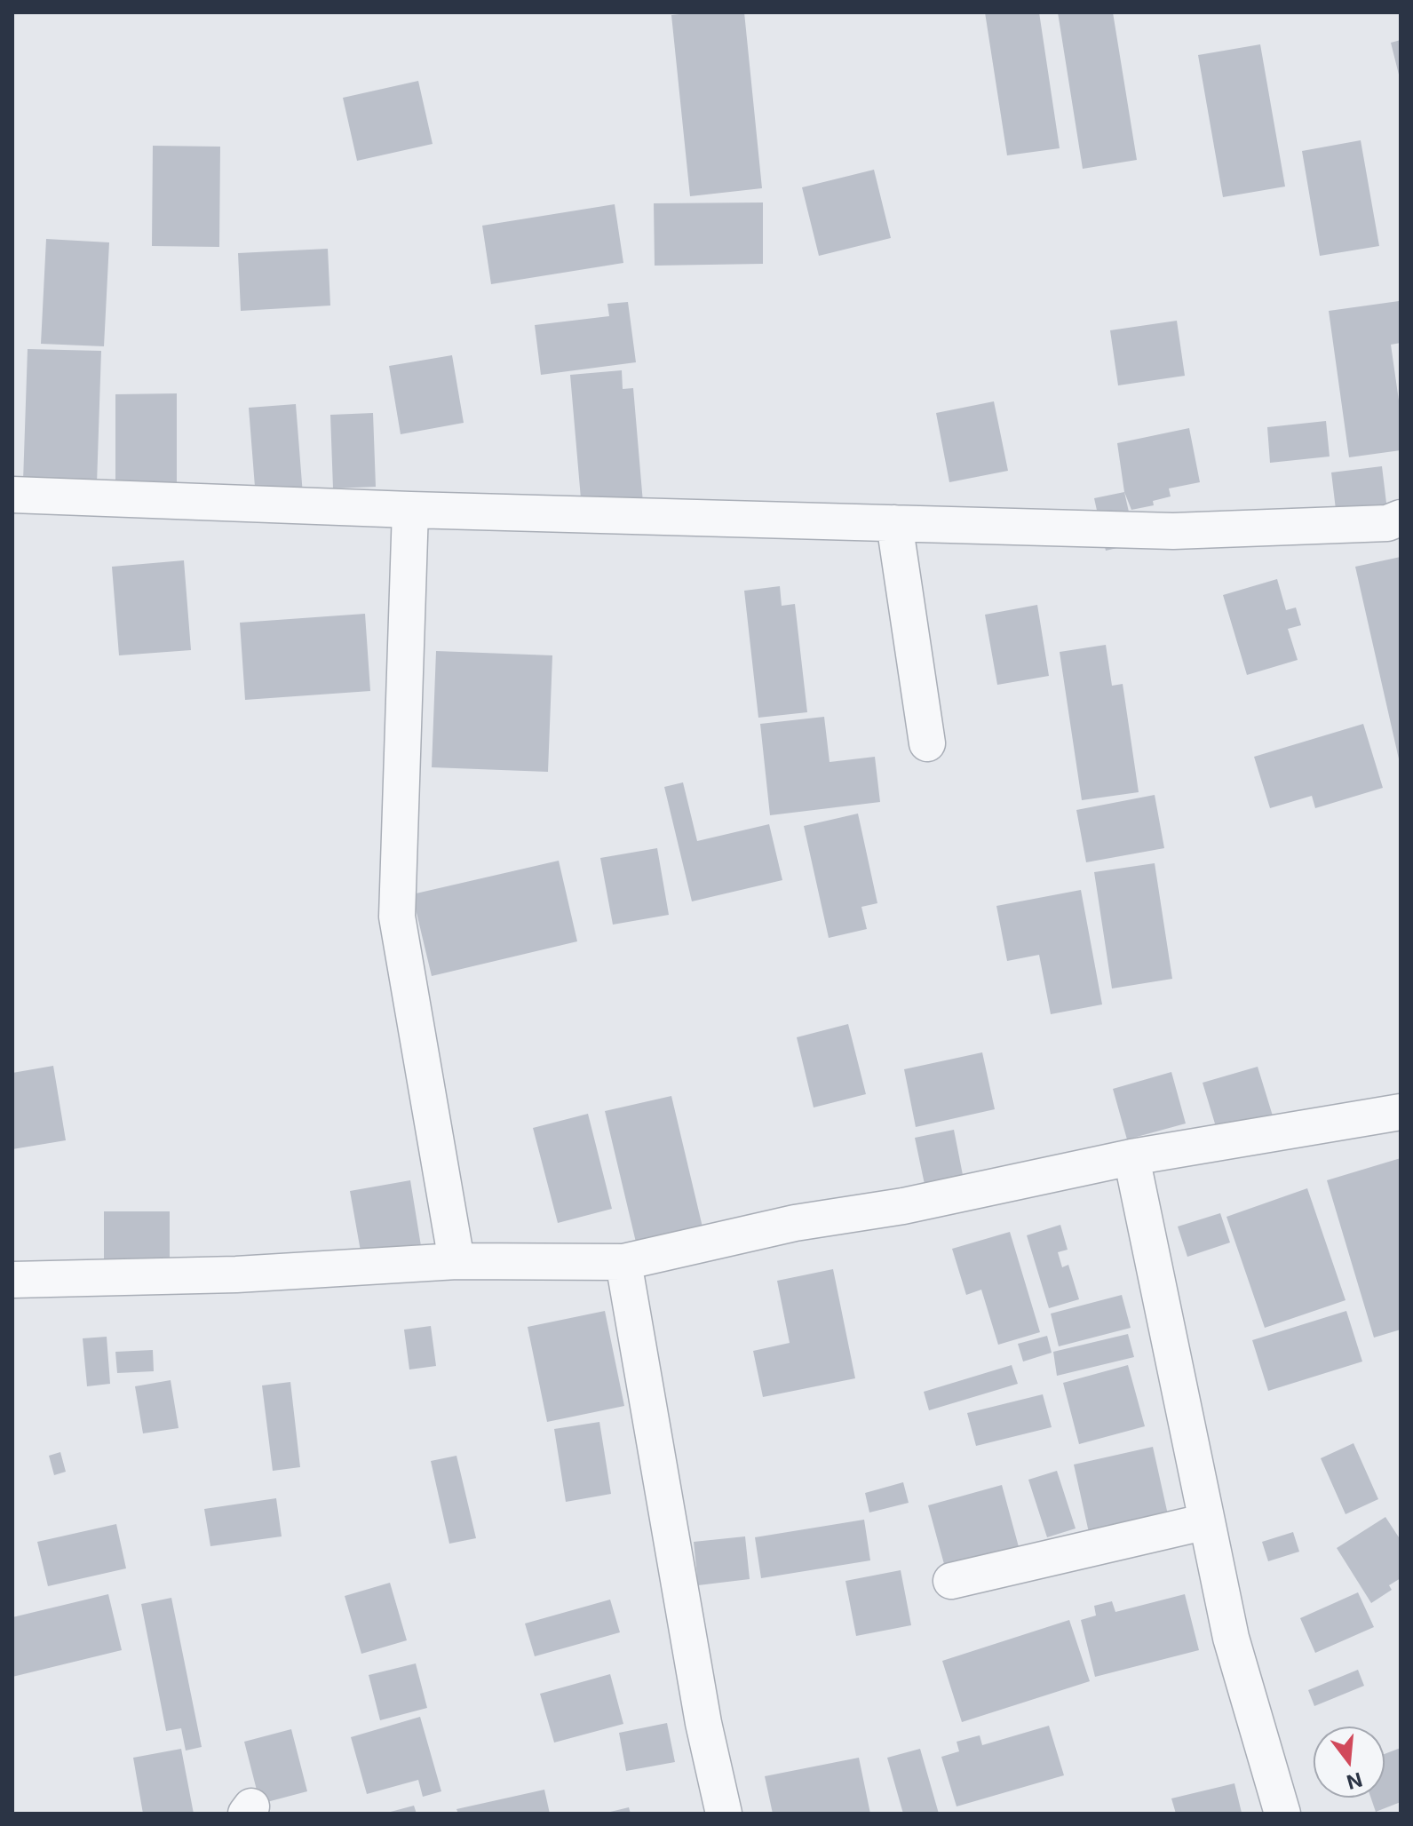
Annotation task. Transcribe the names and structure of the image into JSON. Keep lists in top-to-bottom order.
{
  "north": "bottom"
}
